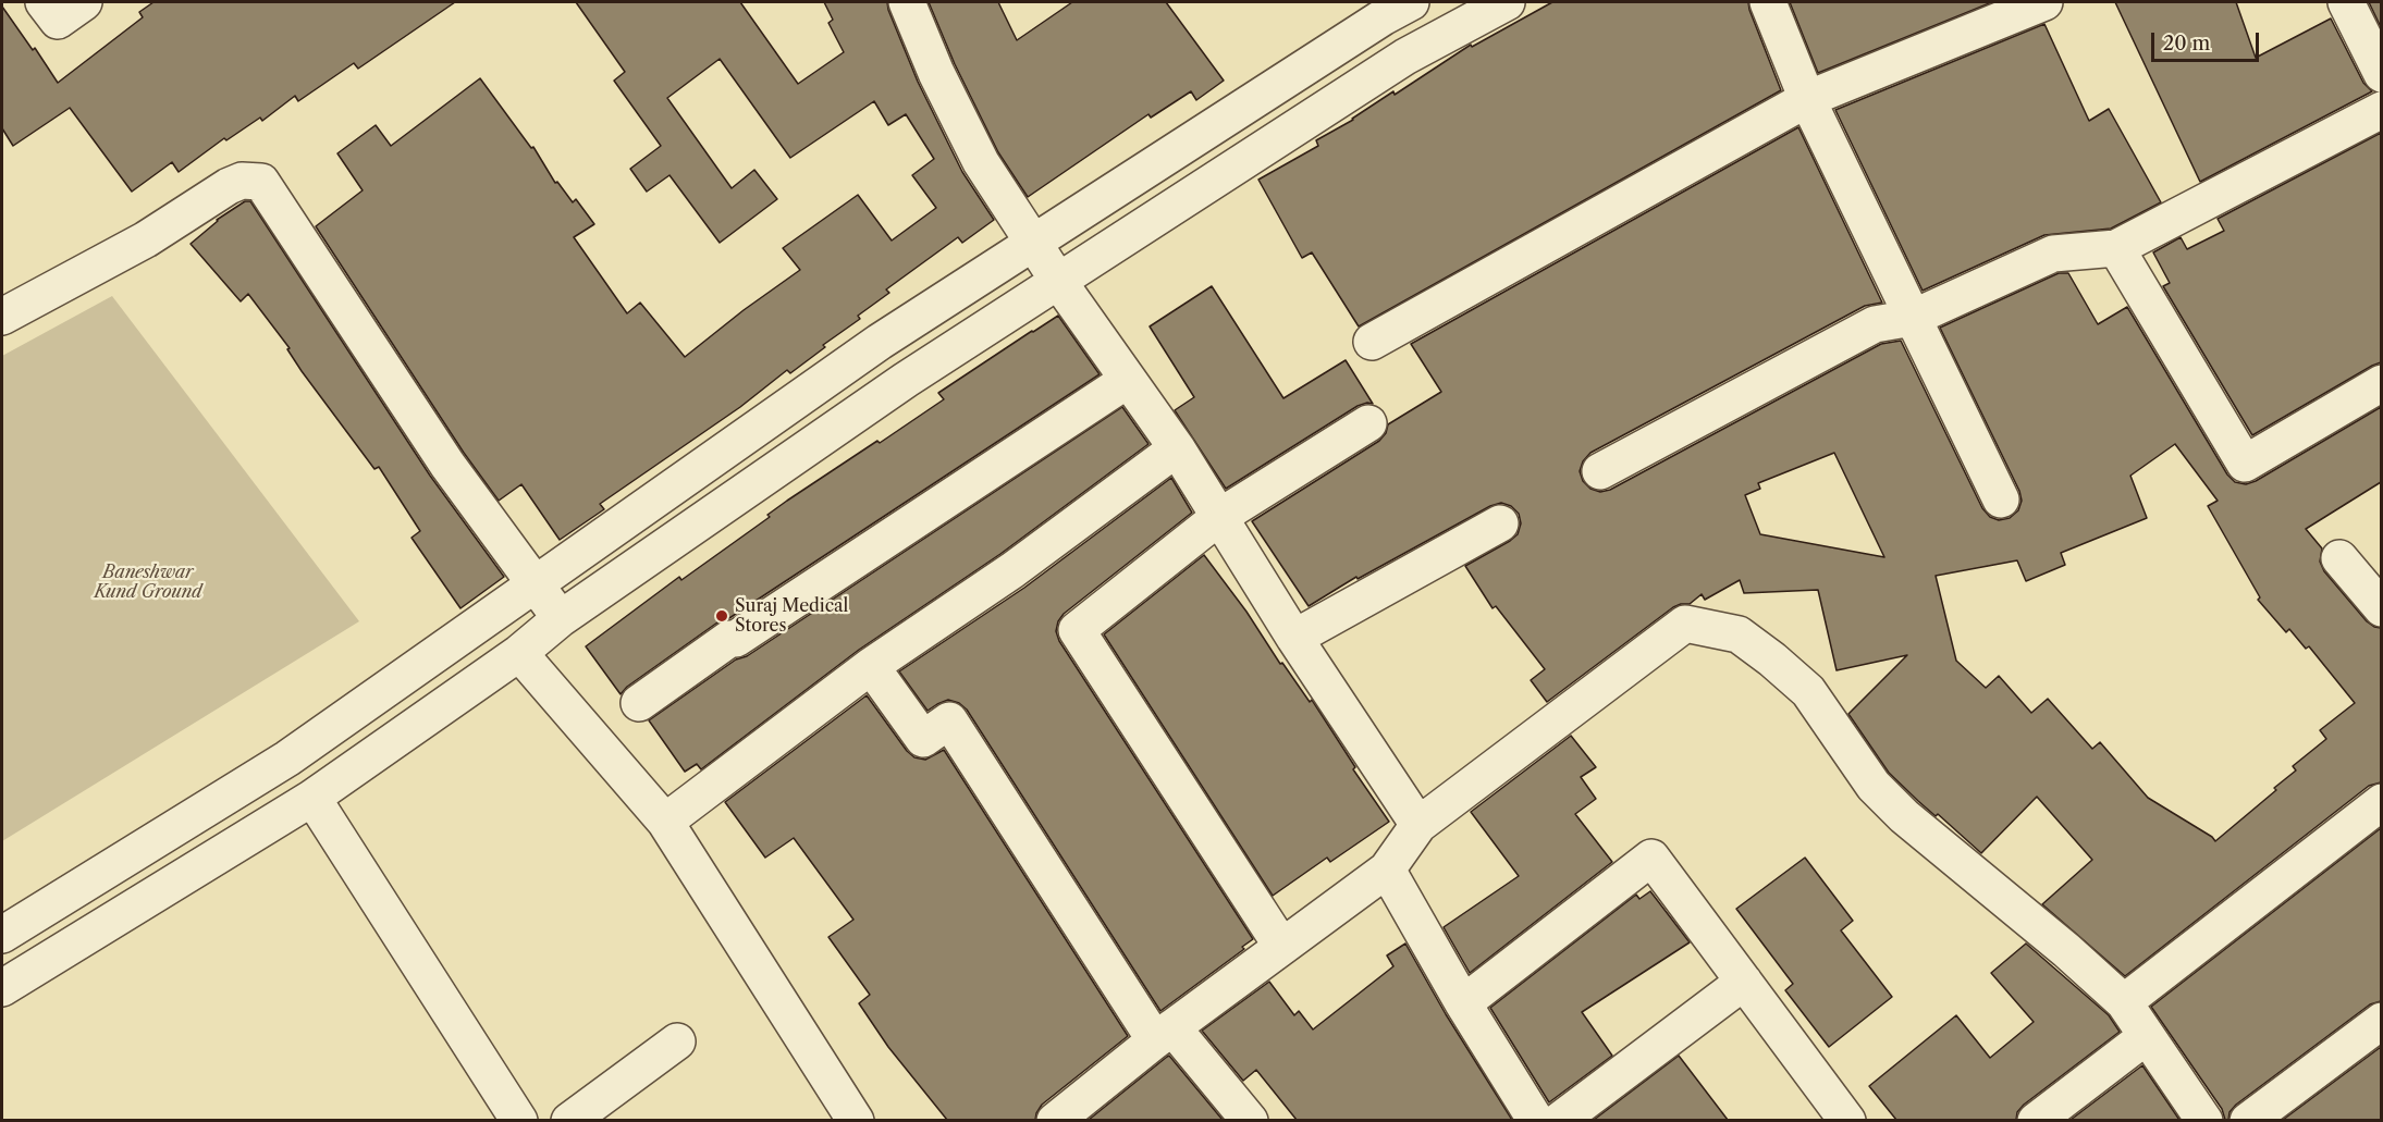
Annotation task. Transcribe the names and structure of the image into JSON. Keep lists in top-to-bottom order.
{
  "parks": ["Baneshwar Kund Ground"],
  "places": ["Suraj Medical Stores"],
  "scale_bar": "20 m"
}
